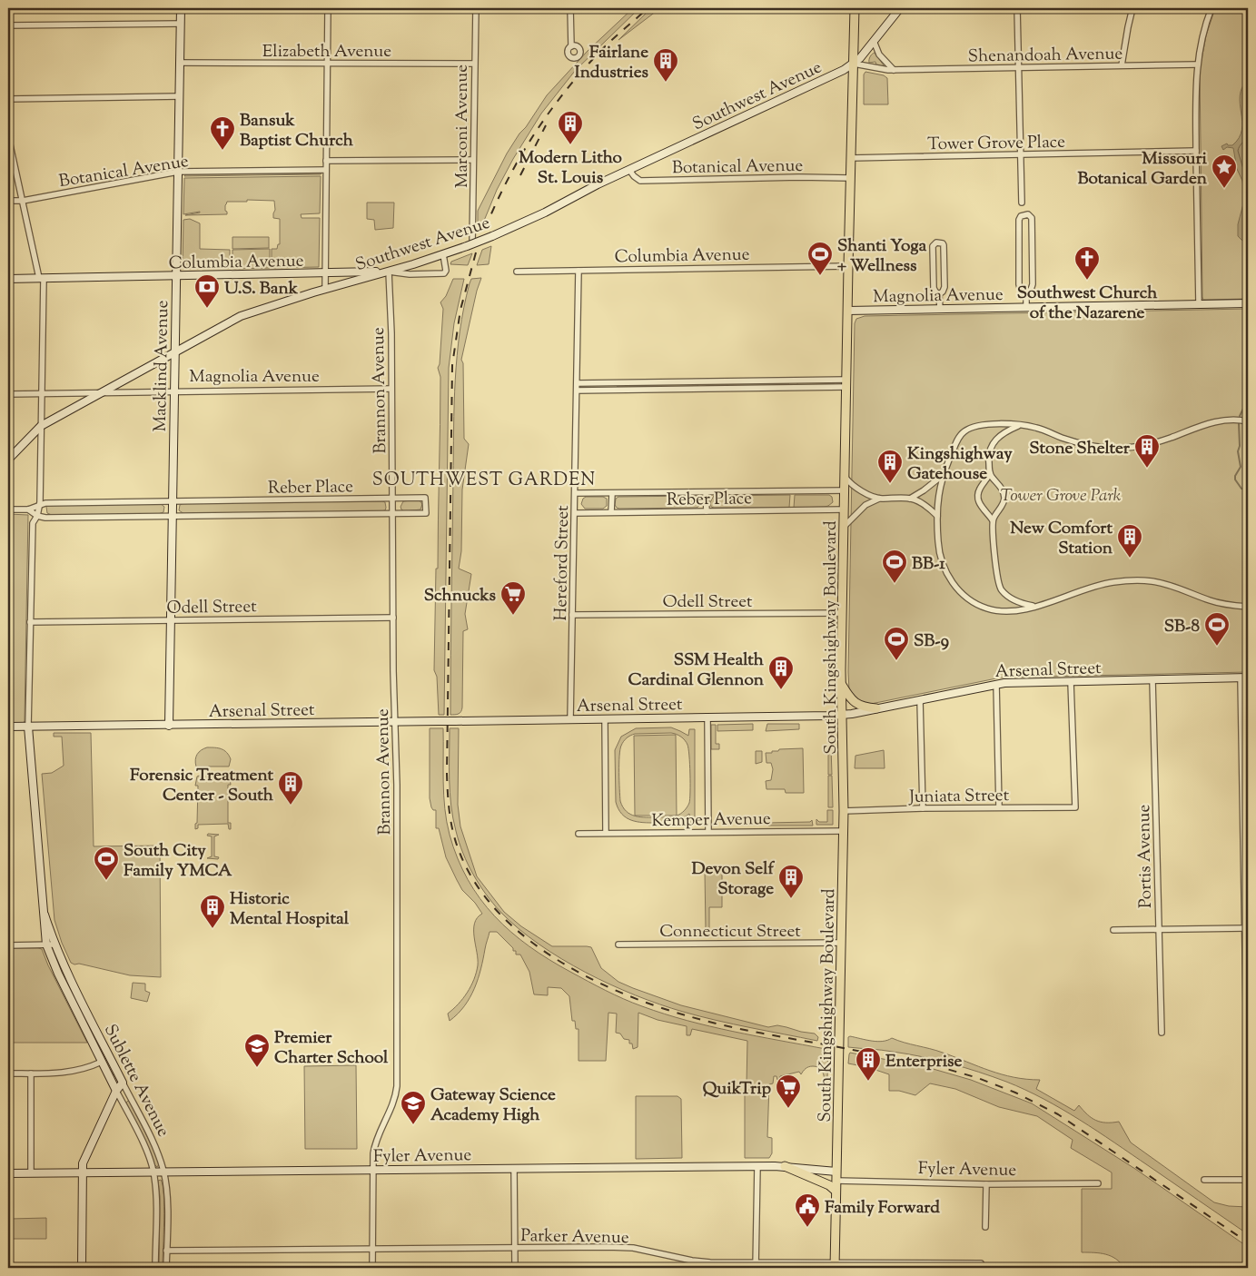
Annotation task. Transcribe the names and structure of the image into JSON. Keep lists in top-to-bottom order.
{
  "streets": {
    "main road": ["South Kingshighway Boulevard"],
    "street": [
      "Elizabeth Avenue",
      "Shenandoah Avenue",
      "Southwest Avenue",
      "Marconi Avenue",
      "Tower Grove Place",
      "Botanical Avenue",
      "Columbia Avenue",
      "Magnolia Avenue",
      "Macklind Avenue",
      "Brannon Avenue",
      "Reber Place",
      "Hereford Street",
      "Odell Street",
      "Arsenal Street",
      "Juniata Street",
      "Kemper Avenue",
      "Portis Avenue",
      "Connecticut Street",
      "Sublette Avenue",
      "Fyler Avenue",
      "Parker Avenue"
    ]
  },
  "crossings": [
    ["Elizabeth Avenue", "Marconi Avenue"],
    ["Elizabeth Avenue", "Macklind Avenue"],
    ["Shenandoah Avenue", "Southwest Avenue"],
    ["Shenandoah Avenue", "South Kingshighway Boulevard"],
    ["Southwest Avenue", "Marconi Avenue"],
    ["Southwest Avenue", "Botanical Avenue"],
    ["Southwest Avenue", "Columbia Avenue"],
    ["Southwest Avenue", "Magnolia Avenue"],
    ["Southwest Avenue", "Macklind Avenue"],
    ["Southwest Avenue", "Brannon Avenue"],
    ["Southwest Avenue", "South Kingshighway Boulevard"],
    ["Southwest Avenue", "Sublette Avenue"],
    ["Tower Grove Place", "South Kingshighway Boulevard"],
    ["Botanical Avenue", "Macklind Avenue"],
    ["Botanical Avenue", "South Kingshighway Boulevard"],
    ["Botanical Avenue", "Sublette Avenue"],
    ["Columbia Avenue", "Macklind Avenue"],
    ["Columbia Avenue", "Brannon Avenue"],
    ["Columbia Avenue", "Hereford Street"],
    ["Columbia Avenue", "South Kingshighway Boulevard"],
    ["Columbia Avenue", "Sublette Avenue"],
    ["Magnolia Avenue", "Macklind Avenue"],
    ["Magnolia Avenue", "Brannon Avenue"],
    ["Magnolia Avenue", "South Kingshighway Boulevard"],
    ["Magnolia Avenue", "Sublette Avenue"],
    ["Macklind Avenue", "Reber Place"],
    ["Macklind Avenue", "Odell Street"],
    ["Macklind Avenue", "Arsenal Street"],
    ["Brannon Avenue", "Reber Place"],
    ["Brannon Avenue", "Odell Street"],
    ["Brannon Avenue", "Arsenal Street"],
    ["Brannon Avenue", "Fyler Avenue"],
    ["Brannon Avenue", "Parker Avenue"],
    ["Reber Place", "Hereford Street"],
    ["Reber Place", "South Kingshighway Boulevard"],
    ["Reber Place", "Sublette Avenue"],
    ["Hereford Street", "Odell Street"],
    ["Hereford Street", "Arsenal Street"],
    ["Odell Street", "South Kingshighway Boulevard"],
    ["Odell Street", "Sublette Avenue"],
    ["South Kingshighway Boulevard", "Arsenal Street"],
    ["South Kingshighway Boulevard", "Juniata Street"],
    ["South Kingshighway Boulevard", "Kemper Avenue"],
    ["South Kingshighway Boulevard", "Connecticut Street"],
    ["South Kingshighway Boulevard", "Fyler Avenue"],
    ["South Kingshighway Boulevard", "Parker Avenue"],
    ["Arsenal Street", "Juniata Street"],
    ["Arsenal Street", "Portis Avenue"],
    ["Arsenal Street", "Sublette Avenue"],
    ["Sublette Avenue", "Fyler Avenue"],
    ["Sublette Avenue", "Parker Avenue"]
  ],
  "districts": ["SOUTHWEST GARDEN"],
  "parks": ["Tower Grove Park"],
  "places": {
    "building": [
      "Fairlane Industries",
      "Modern Litho St. Louis",
      "Stone Shelter",
      "Kingshighway Gatehouse",
      "New Comfort Station",
      "SSM Health Cardinal Glennon",
      "Forensic Treatment Center - South",
      "Devon Self Storage",
      "Historic Mental Hospital",
      "Enterprise"
    ],
    "church": ["Bansuk Baptist Church", "Southwest Church of the Nazarene"],
    "place": ["Missouri Botanical Garden"],
    "sports": [
      "Shanti Yoga + Wellness",
      "BB-1",
      "SB-8",
      "SB-9",
      "South City Family YMCA"
    ],
    "bank": ["U.S. Bank"],
    "supermarket": ["Schnucks", "QuikTrip"],
    "school or university": ["Premier Charter School", "Gateway Science Academy High"],
    "public building": ["Family Forward"]
  }
}
